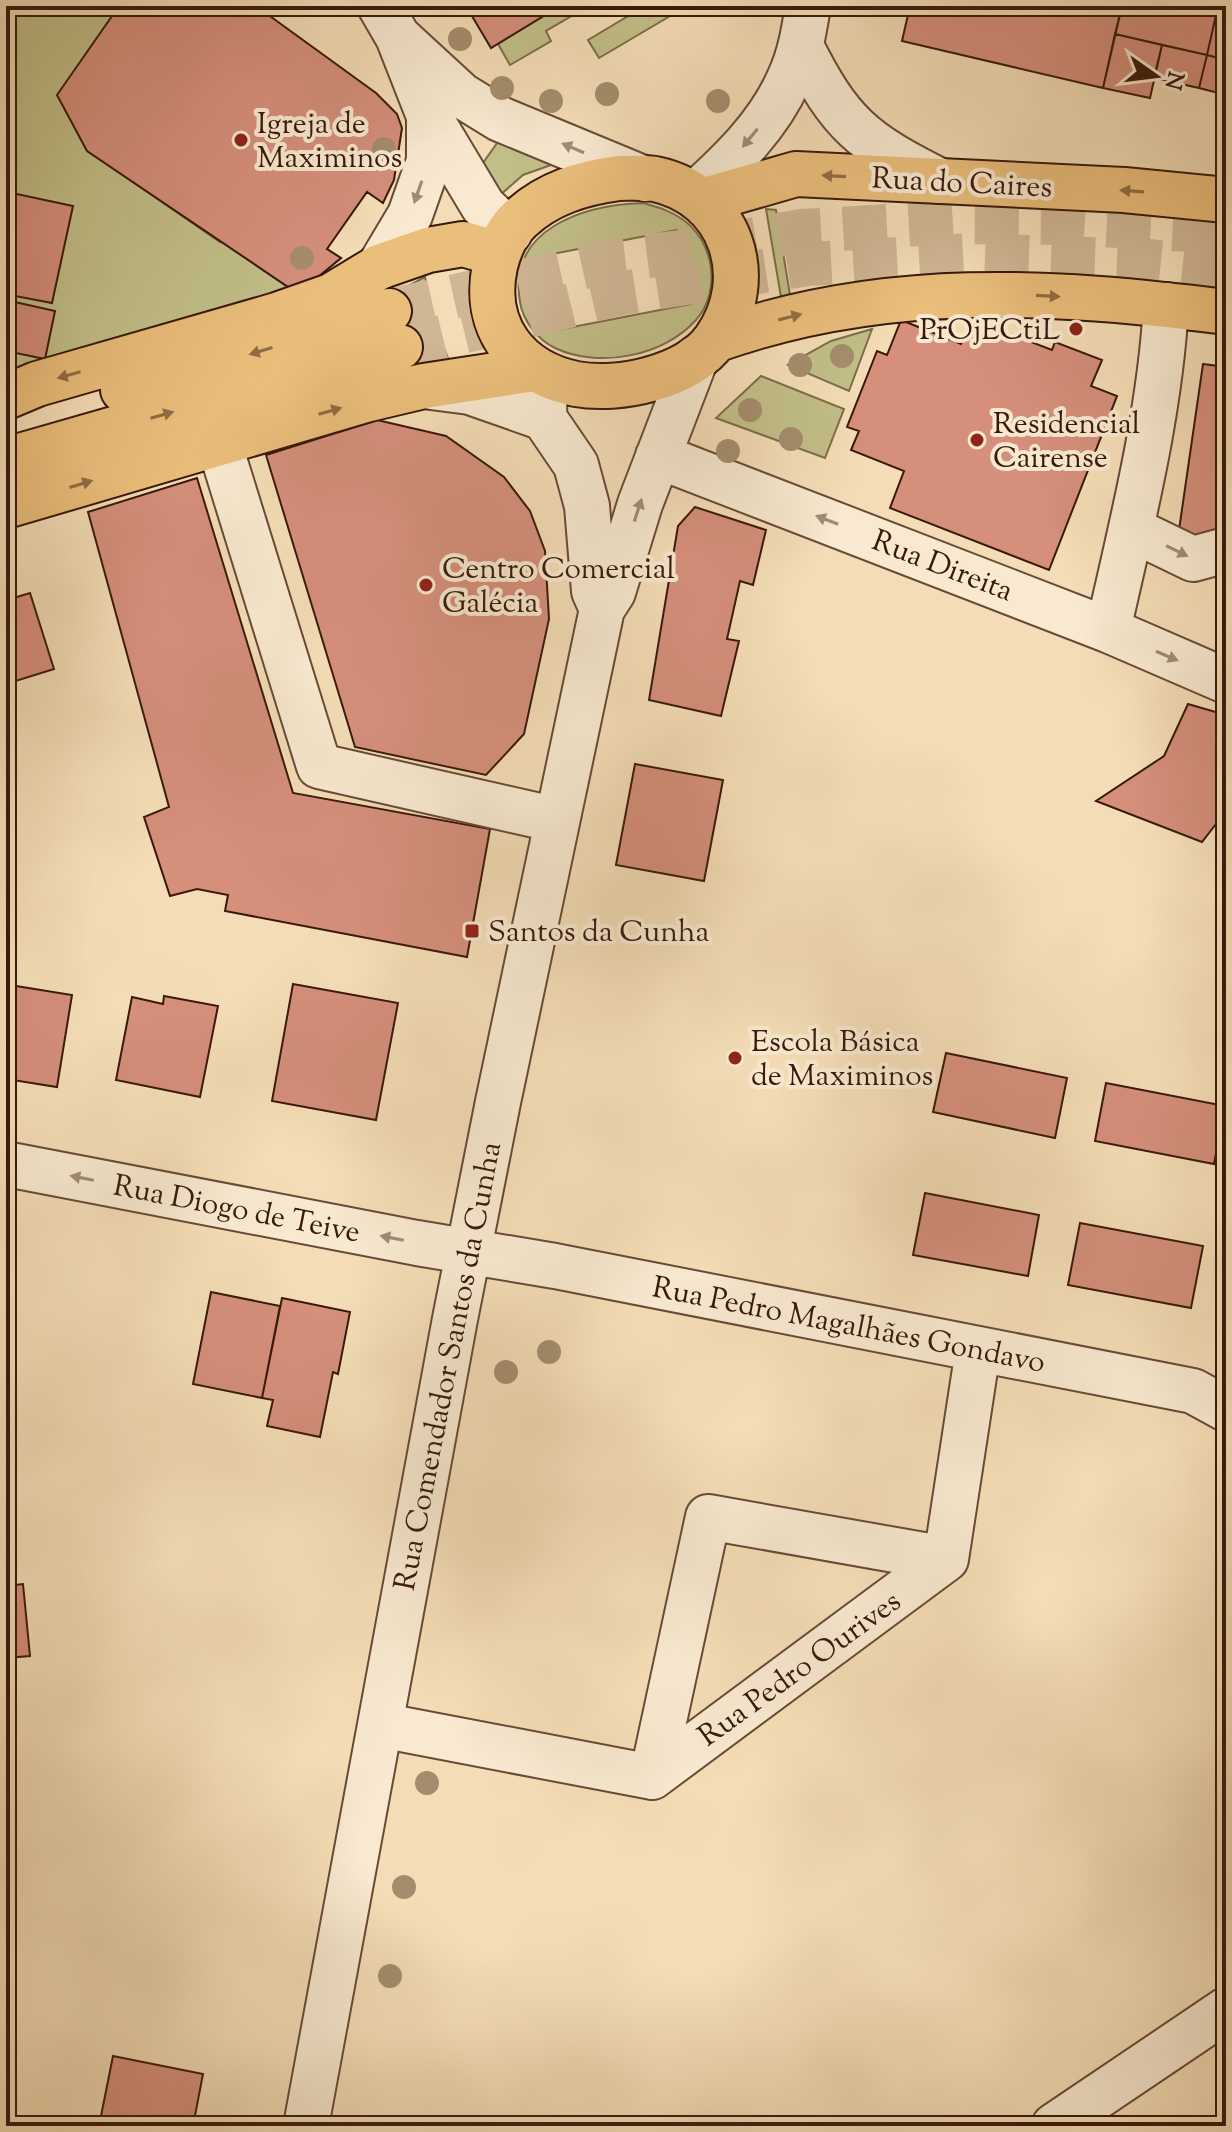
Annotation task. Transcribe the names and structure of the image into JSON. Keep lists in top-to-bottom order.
{
  "streets": {
    "main road": ["Rua do Caires"],
    "street": [
      "Rua Direita",
      "Rua Diogo de Teive",
      "Rua Pedro Magalhães Gondavo",
      "Rua Comendador Santos da Cunha",
      "Rua Pedro Ourives"
    ]
  },
  "crossings": [
    ["Rua do Caires", "Rua Comendador Santos da Cunha"],
    ["Rua Direita", "Rua Comendador Santos da Cunha"],
    ["Rua Diogo de Teive", "Rua Pedro Magalhães Gondavo"],
    ["Rua Diogo de Teive", "Rua Comendador Santos da Cunha"],
    ["Rua Pedro Magalhães Gondavo", "Rua Comendador Santos da Cunha"]
  ],
  "one_way": ["Rua Diogo de Teive"],
  "places": {
    "other": [
      "Igreja de Maximinos",
      "PrOjECtiL",
      "Residencial Cairense",
      "Centro Comercial Galécia",
      "Escola Básica de Maximinos"
    ],
    "transit": ["Santos da Cunha"]
  },
  "north": "right"
}
